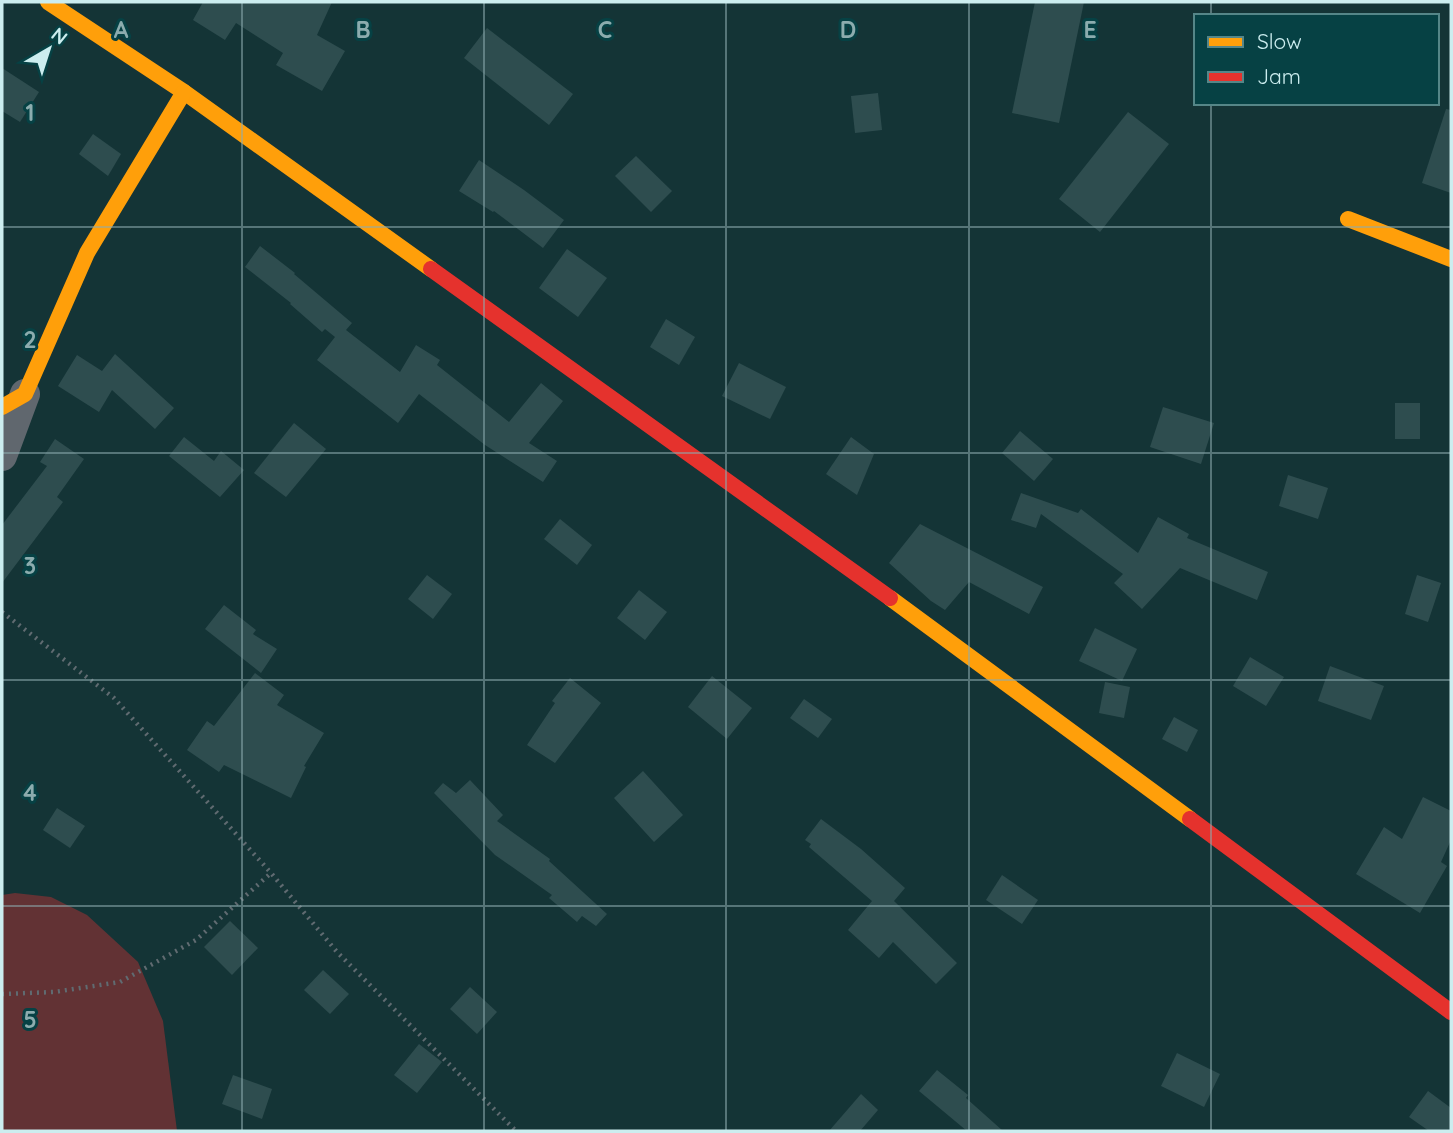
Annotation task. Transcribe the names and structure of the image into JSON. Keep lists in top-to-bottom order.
{
  "legend": ["Slow", "Jam"],
  "north": "top right",
  "grid": {
    "columns": [
      "A",
      "B",
      "C",
      "D",
      "E"
    ],
    "rows": [
      "1",
      "2",
      "3",
      "4",
      "5"
    ]
  }
}
